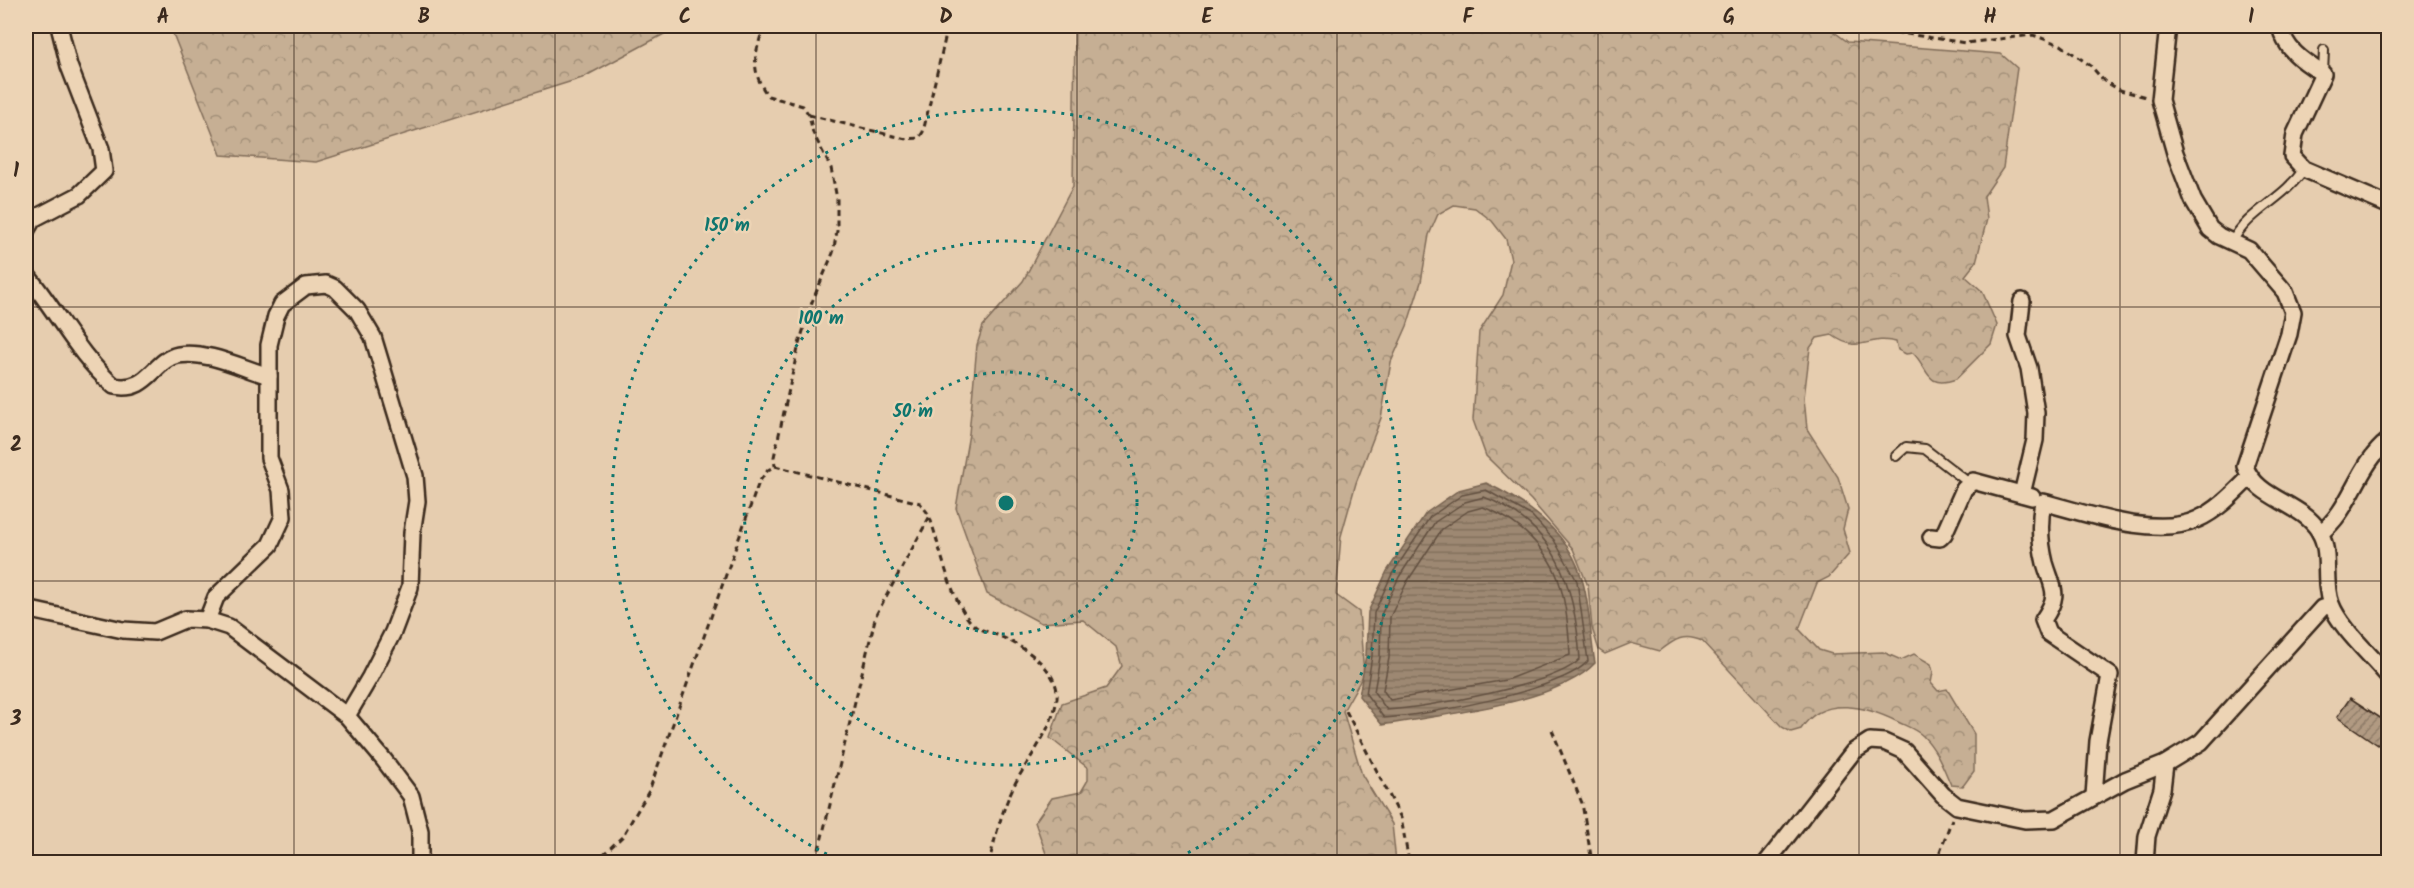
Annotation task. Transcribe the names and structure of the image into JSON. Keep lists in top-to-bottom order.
{
  "grid": {
    "columns": [
      "A",
      "B",
      "C",
      "D",
      "E",
      "F",
      "G",
      "H",
      "I"
    ],
    "rows": ["1", "2", "3"]
  },
  "rings": ["150 m", "100 m", "50 m"]
}
